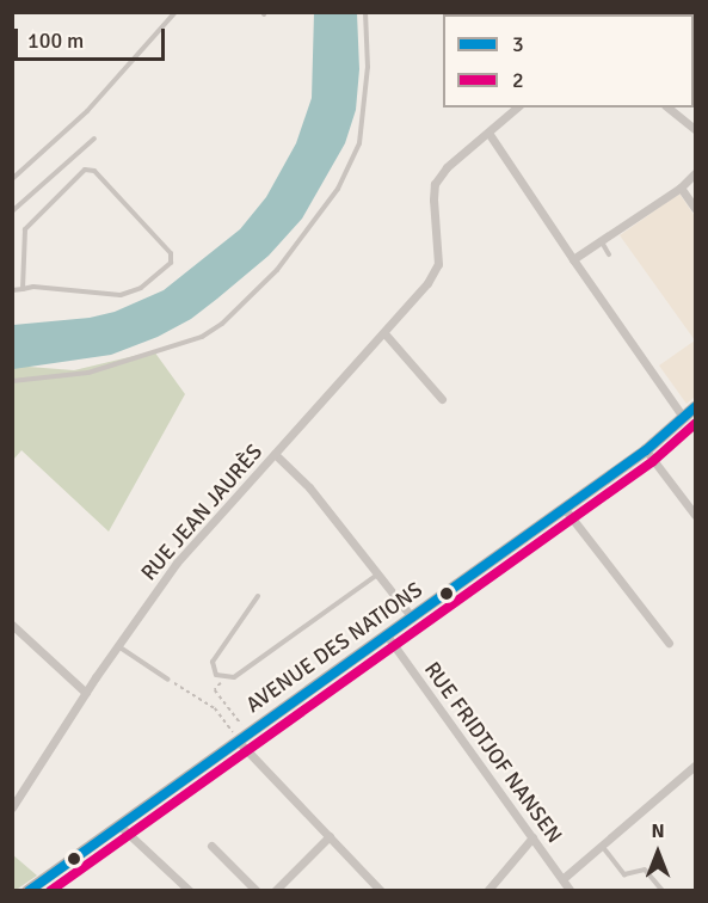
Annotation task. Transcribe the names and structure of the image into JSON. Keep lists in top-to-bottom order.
{
  "streets": {
    "main road": ["AVENUE DES NATIONS"],
    "street": ["RUE JEAN JAURÈS", "RUE FRIDTJOF NANSEN"]
  },
  "crossings": [
    ["AVENUE DES NATIONS", "RUE FRIDTJOF NANSEN"]
  ],
  "lines": ["transit line 3", "transit line 2"],
  "legend": ["3", "2"],
  "scale_bar": "100 m",
  "north": "top"
}
